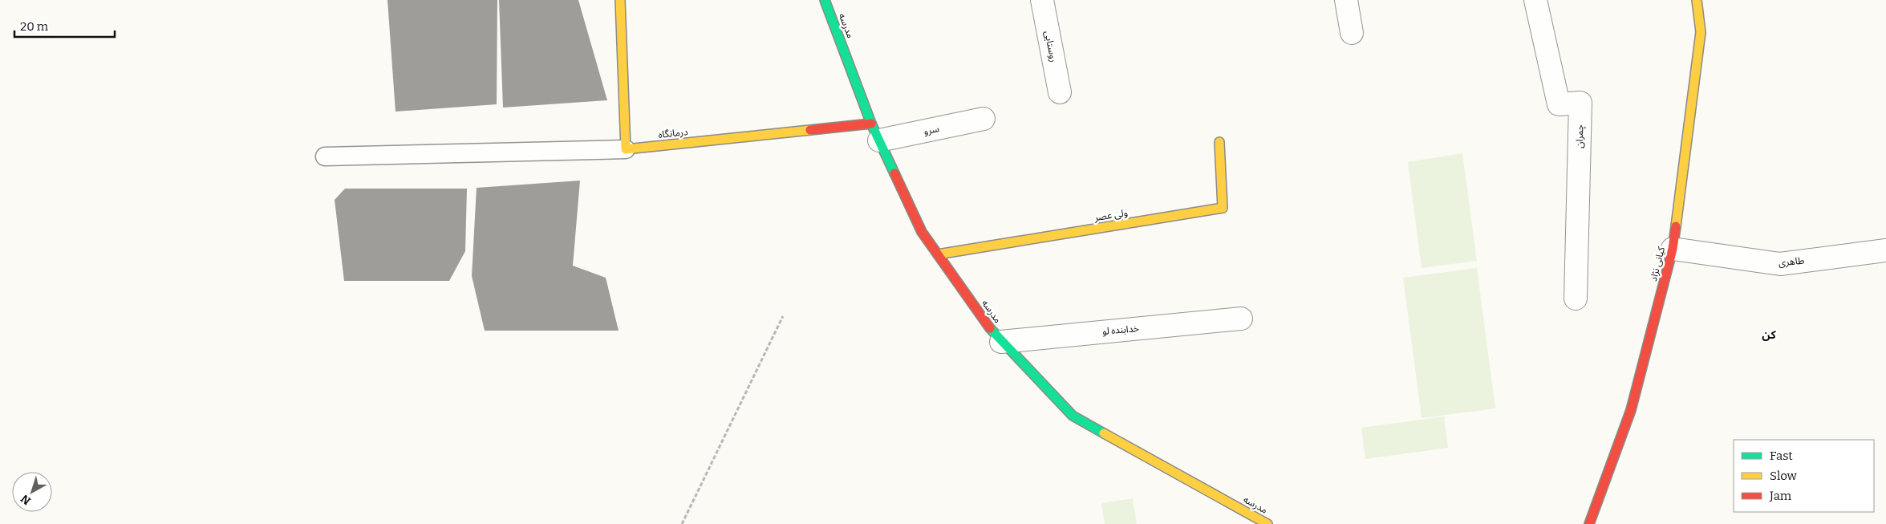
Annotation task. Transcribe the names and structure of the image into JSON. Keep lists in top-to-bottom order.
{
  "streets": {
    "street": [
      "مدرسه",
      "روستایی",
      "سرو",
      "درمانگاه",
      "چمران",
      "ولی عصر",
      "طاهری",
      "کیانی نژاد",
      "خدابنده لو"
    ]
  },
  "crossings": [
    ["مدرسه", "سرو"],
    ["مدرسه", "درمانگاه"],
    ["مدرسه", "ولی عصر"],
    ["مدرسه", "خدابنده لو"],
    ["سرو", "درمانگاه"],
    ["طاهری", "کیانی نژاد"]
  ],
  "districts": ["کن"],
  "legend": ["Fast", "Slow", "Jam"],
  "scale_bar": "20 m",
  "north": "bottom left"
}
